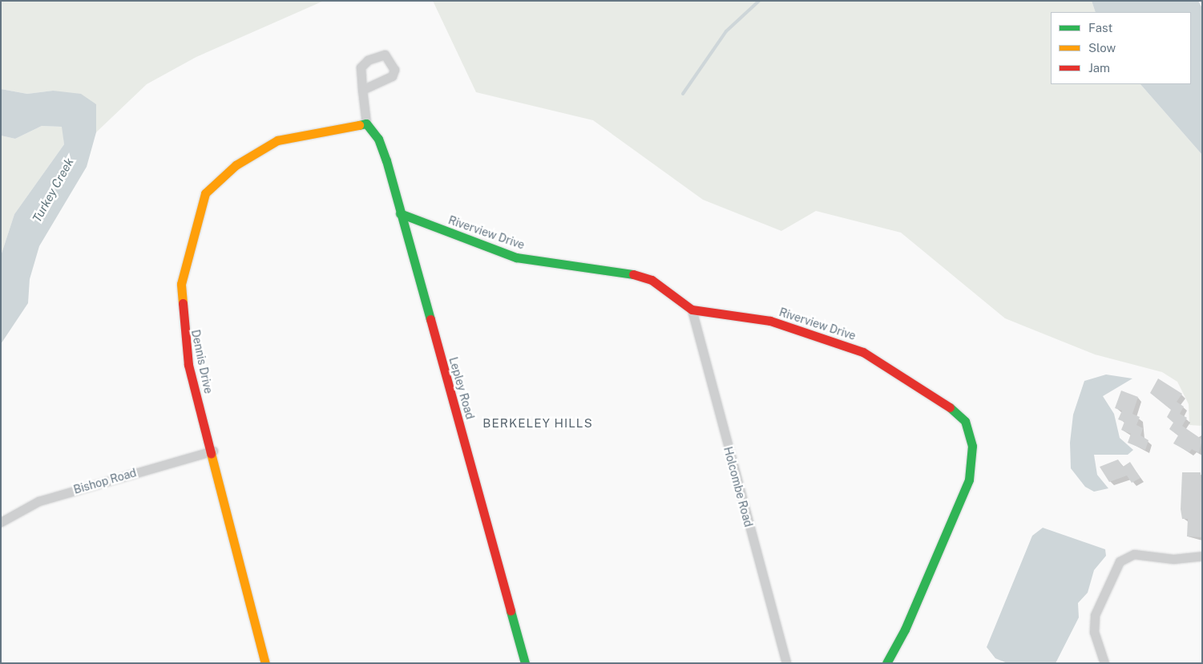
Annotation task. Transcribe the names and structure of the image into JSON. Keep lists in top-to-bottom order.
{
  "streets": {
    "street": [
      "Riverview Drive",
      "Dennis Drive",
      "Lepley Road",
      "Bishop Road",
      "Holcombe Road"
    ]
  },
  "crossings": [
    ["Riverview Drive", "Lepley Road"],
    ["Riverview Drive", "Holcombe Road"],
    ["Dennis Drive", "Lepley Road"],
    ["Dennis Drive", "Bishop Road"]
  ],
  "districts": ["BERKELEY HILLS"],
  "water": ["Turkey Creek"],
  "legend": ["Fast", "Slow", "Jam"]
}
